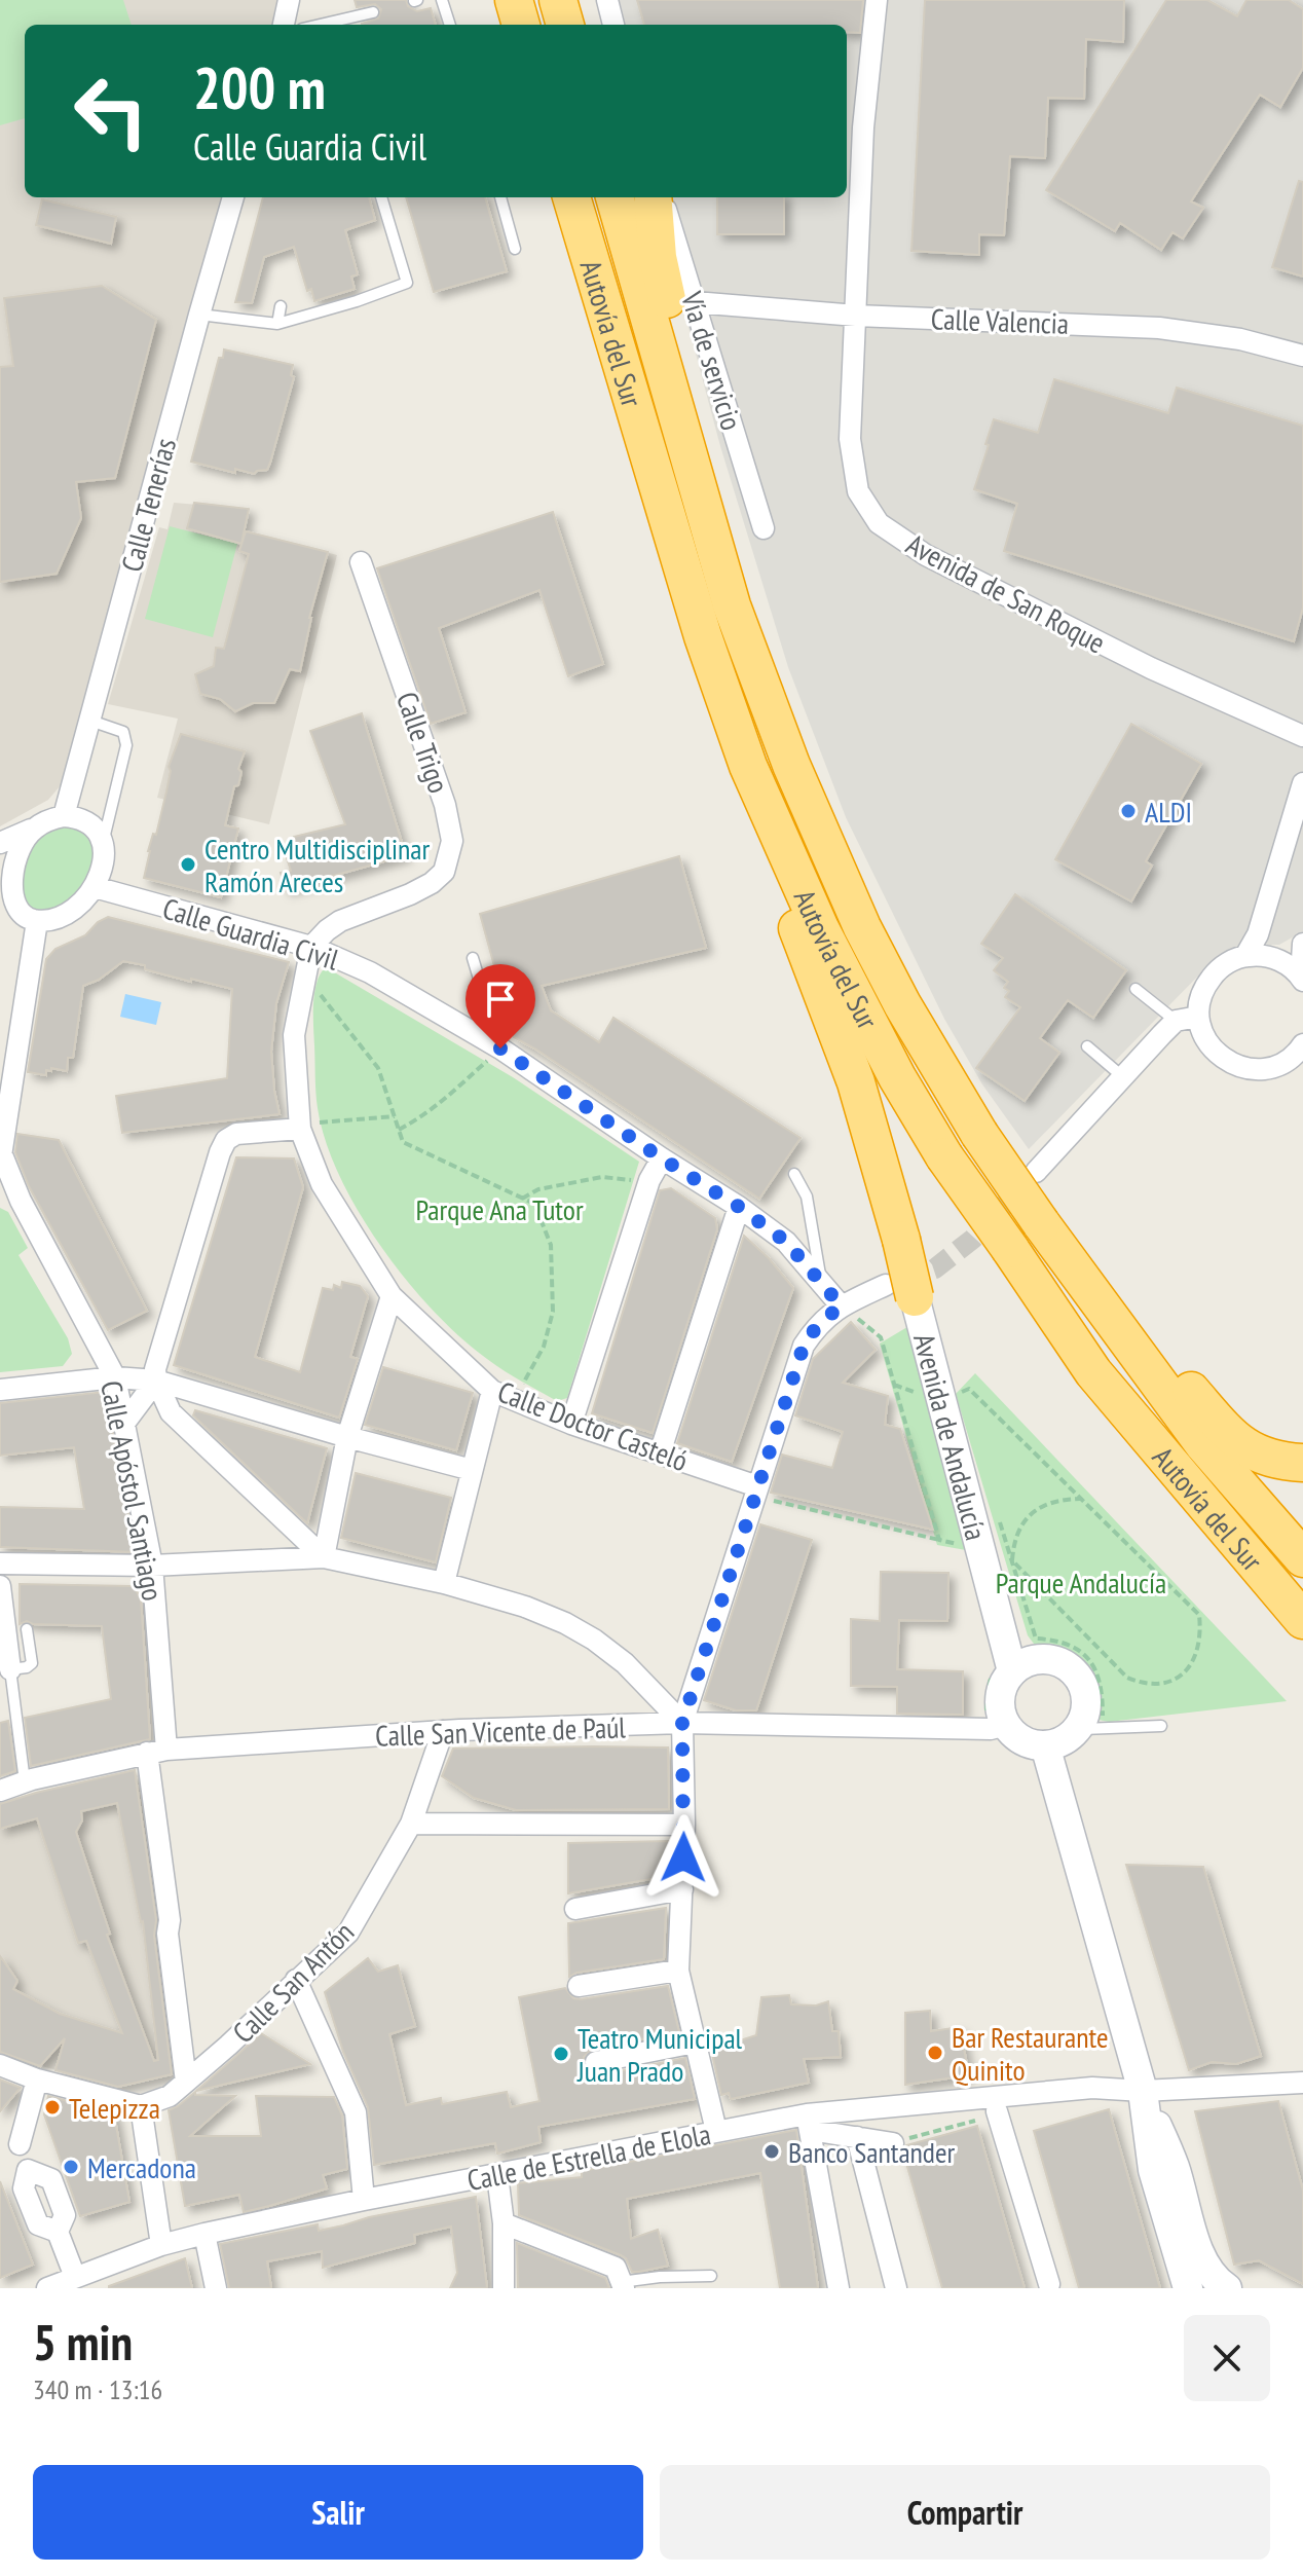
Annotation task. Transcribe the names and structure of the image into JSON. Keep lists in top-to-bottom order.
{
  "streets": {
    "highway": ["Autovía del Sur"],
    "street": [
      "Calle Valencia",
      "Vía de servicio",
      "Calle Tenerías",
      "Avenida de San Roque",
      "Calle Trigo",
      "Calle Guardia Civil",
      "Calle Doctor Casteló",
      "Avenida de Andalucía",
      "Calle Apóstol Santiago",
      "Calle San Vicente de Paúl",
      "Calle San Antón",
      "Calle de Estrella de Elola"
    ]
  },
  "crossings": [
    ["Calle Valencia", "Vía de servicio"],
    ["Calle Valencia", "Avenida de San Roque"],
    ["Calle Tenerías", "Calle Guardia Civil"],
    ["Calle Trigo", "Calle Guardia Civil"],
    ["Calle Trigo", "Calle Doctor Casteló"],
    ["Calle Guardia Civil", "Calle Doctor Casteló"],
    ["Avenida de Andalucía", "Calle San Vicente de Paúl"],
    ["Calle Apóstol Santiago", "Calle San Vicente de Paúl"],
    ["Calle Apóstol Santiago", "Calle San Antón"],
    ["Calle San Vicente de Paúl", "Calle San Antón"]
  ],
  "parks": ["Parque Ana Tutor", "Parque Andalucía"],
  "places": [
    "ALDI",
    "Centro Multidisciplinar Ramón Areces",
    "Bar Restaurante Quinito",
    "Teatro Municipal Juan Prado",
    "Telepizza",
    "Banco Santander",
    "Mercadona"
  ],
  "page": {
    "turn": ["200 m", "Calle Guardia Civil"],
    "heading": ["5 min", "340 m · 13:16"],
    "buttons": ["Salir", "Compartir"]
  }
}
